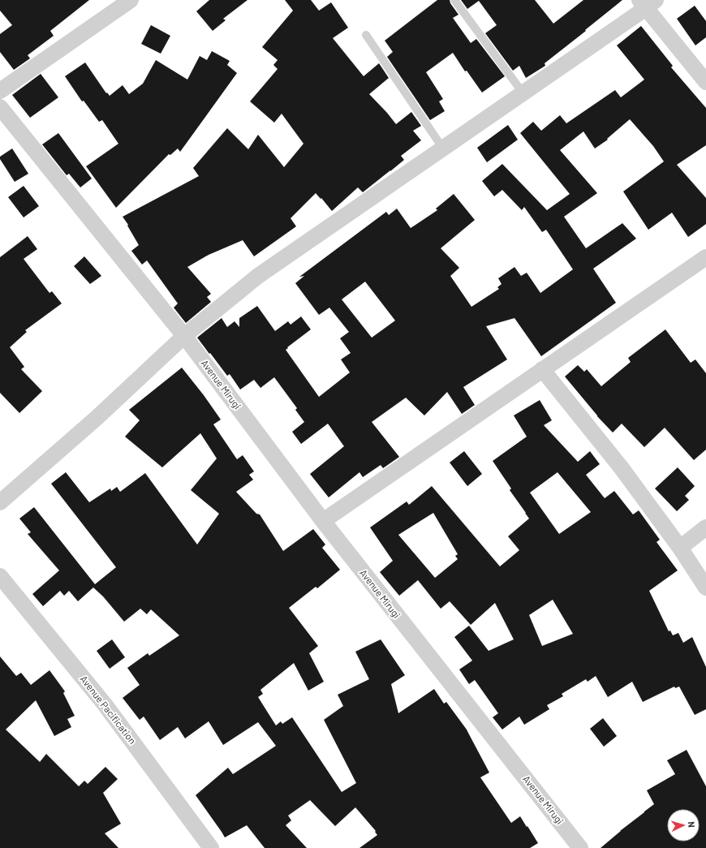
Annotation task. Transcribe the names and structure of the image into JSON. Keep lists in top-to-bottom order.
{
  "streets": {
    "street": ["Avenue Mirugi", "Avenue Pacification"]
  },
  "north": "right"
}
